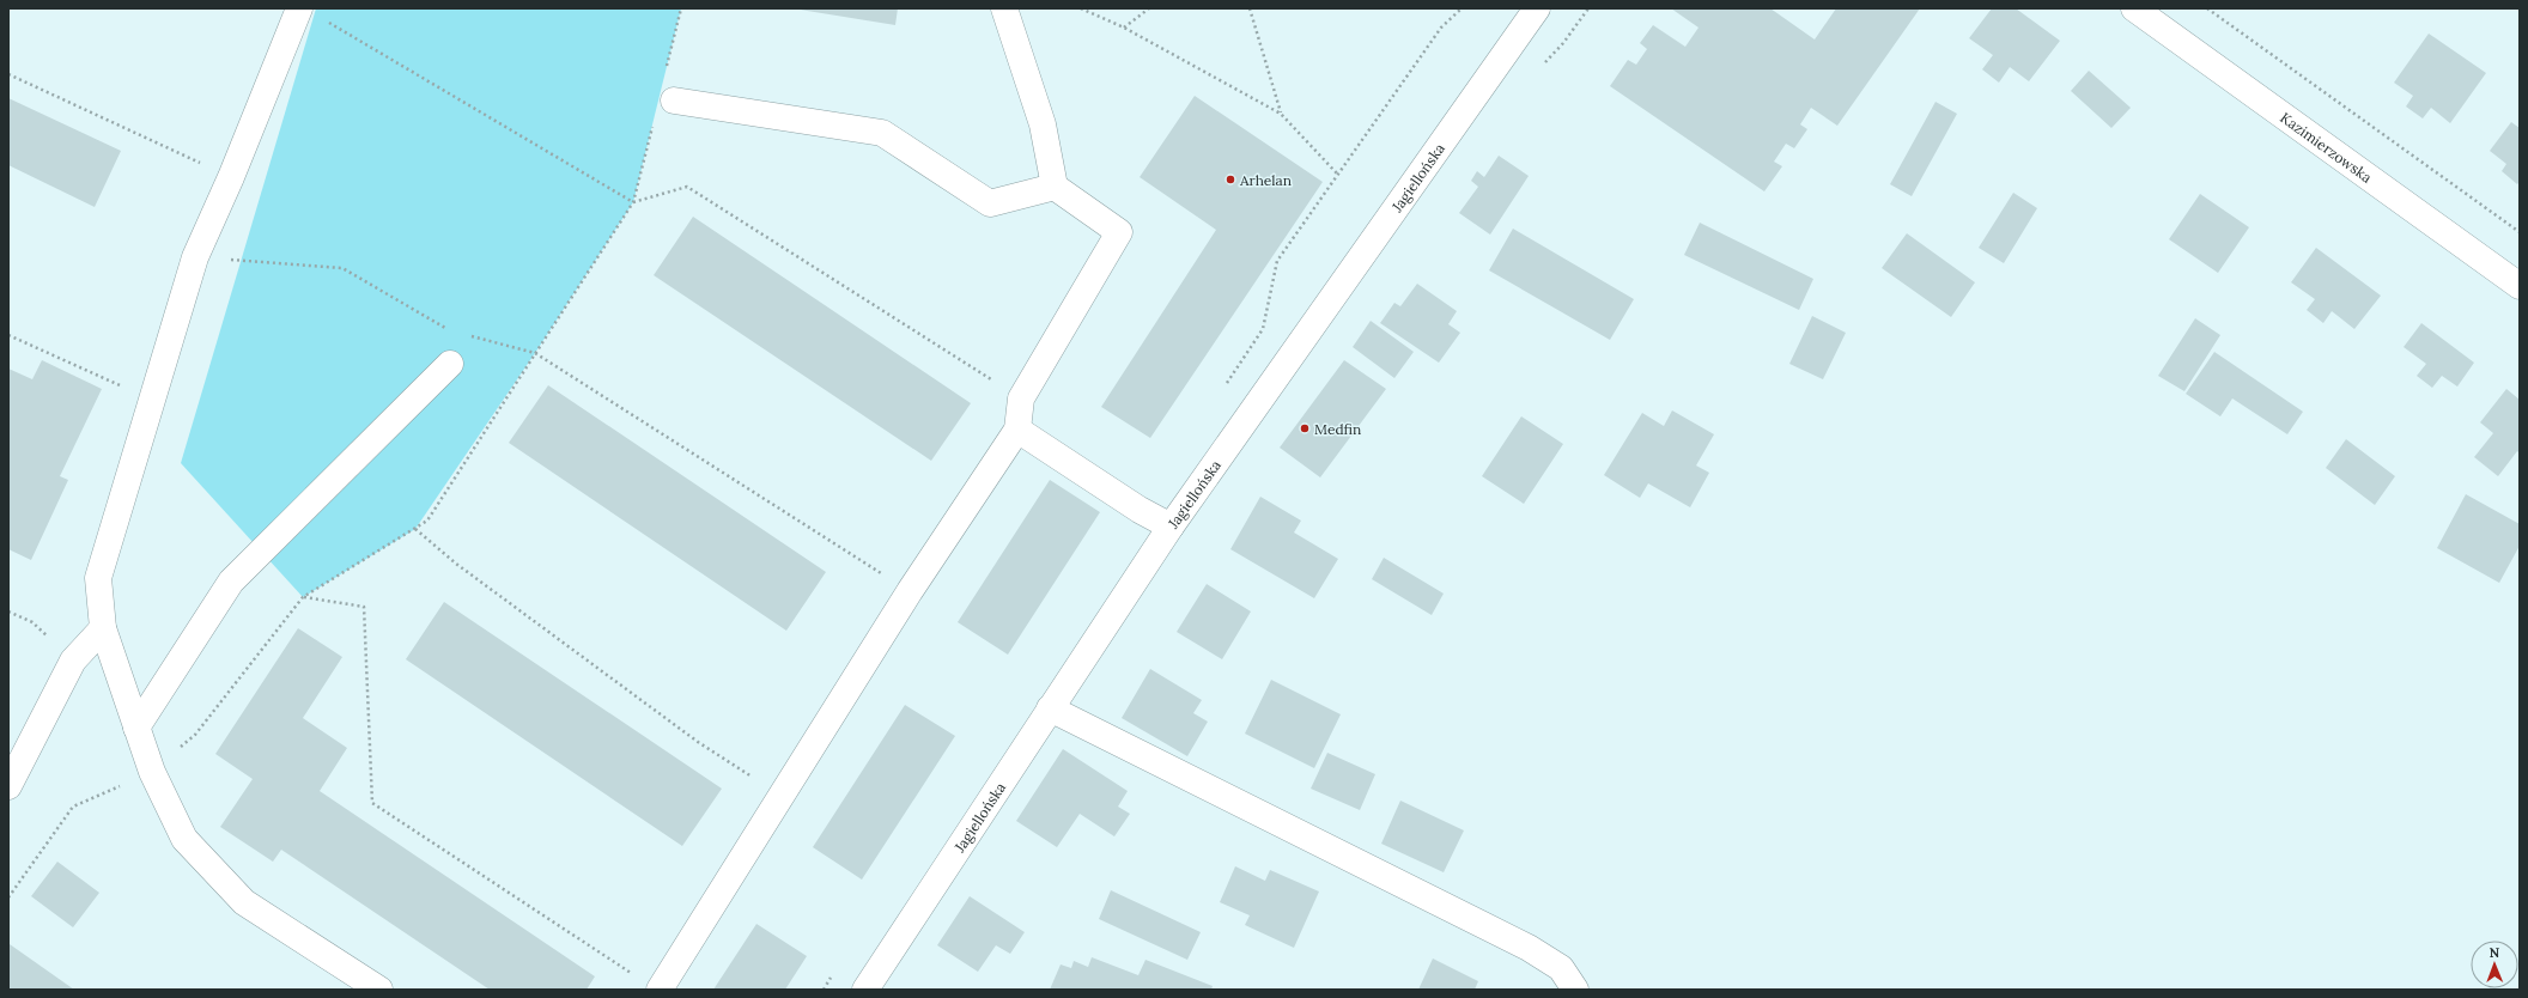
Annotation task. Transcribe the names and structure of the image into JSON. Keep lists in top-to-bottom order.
{
  "streets": {
    "street": ["Kazimierzowska", "Jagiellońska"]
  },
  "places": ["Arhelan", "Medfin"],
  "north": "top"
}
